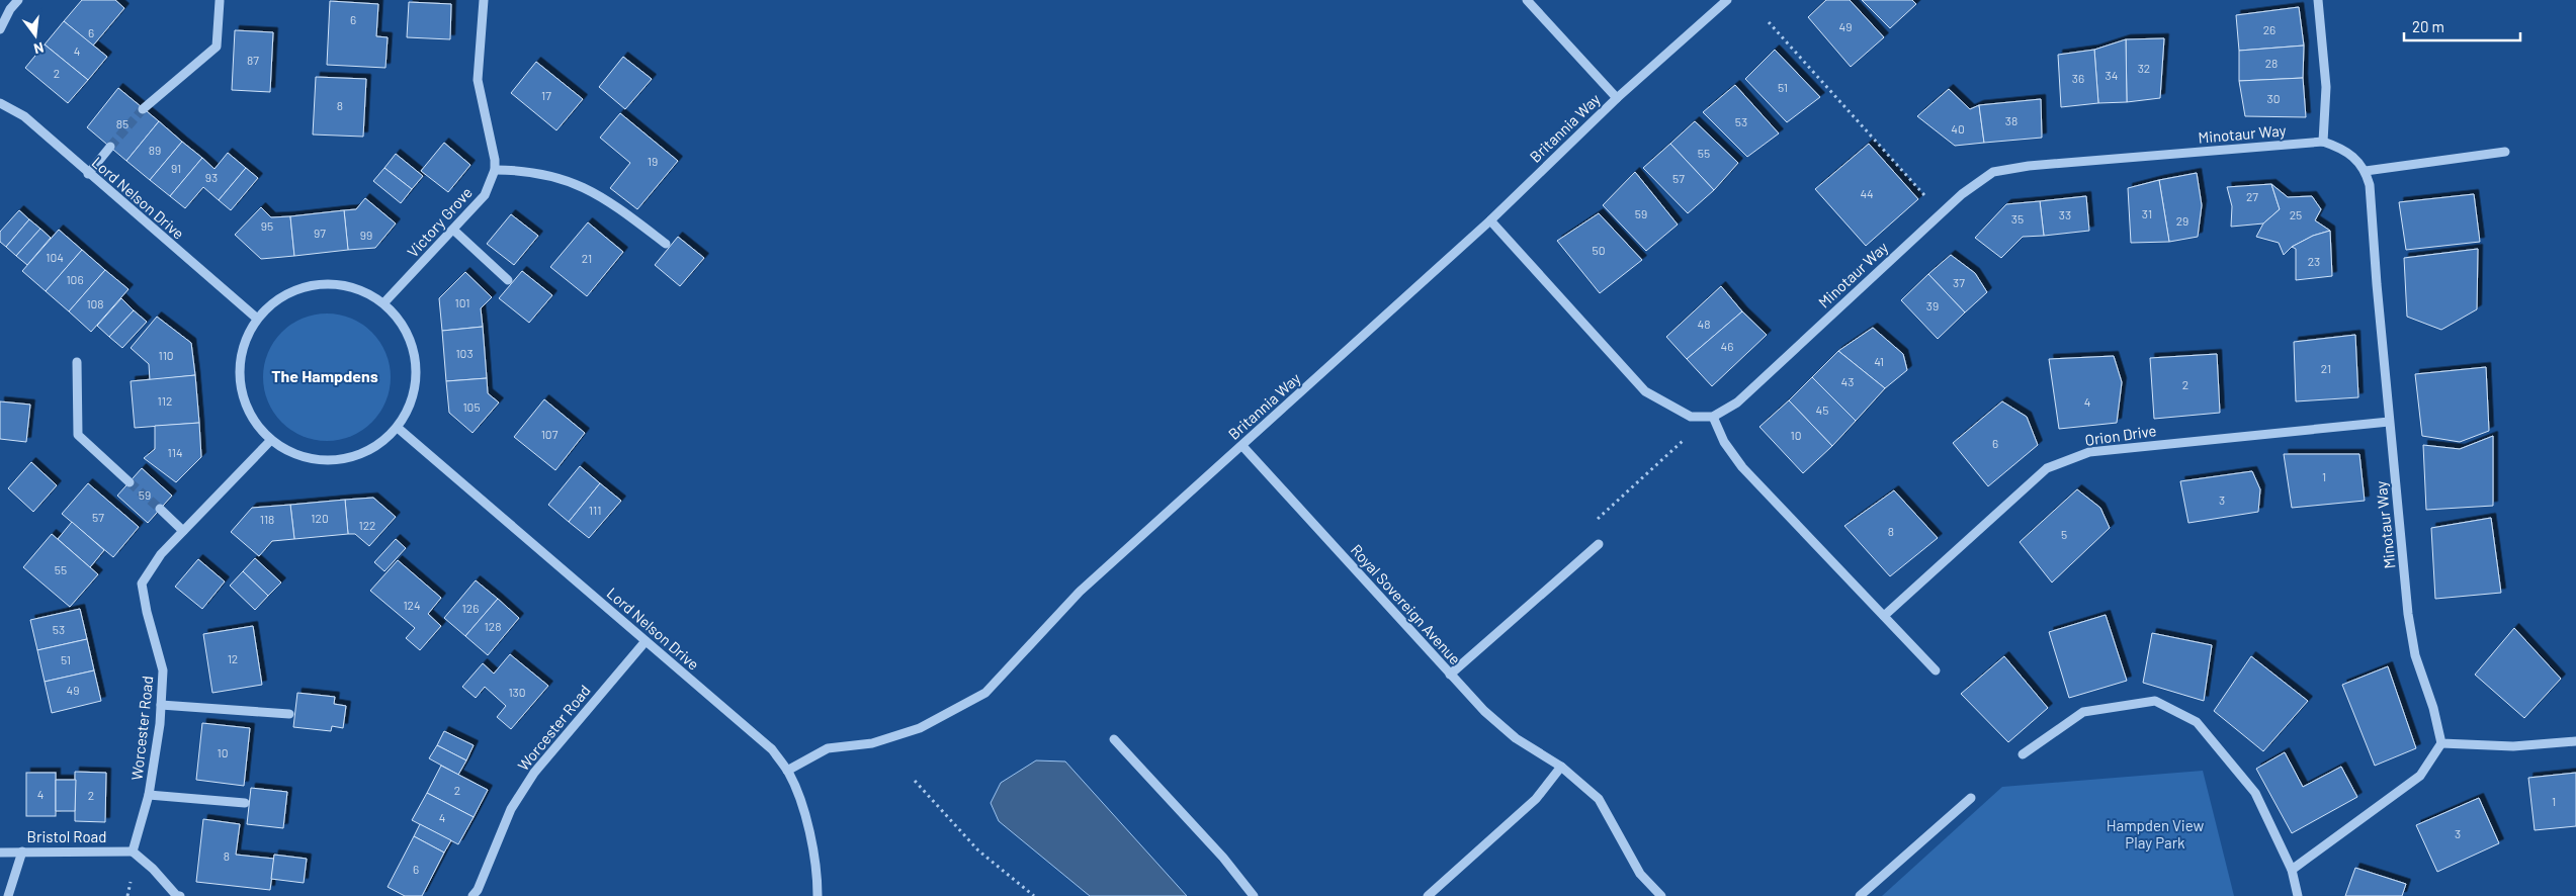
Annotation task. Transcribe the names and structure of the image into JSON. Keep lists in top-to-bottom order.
{
  "streets": {
    "street": [
      "Britannia Way",
      "Minotaur Way",
      "Lord Nelson Drive",
      "Victory Grove",
      "Orion Drive",
      "Royal Sovereign Avenue",
      "Worcester Road",
      "Bristol Road"
    ]
  },
  "crossings": [
    ["Britannia Way", "Lord Nelson Drive"],
    ["Britannia Way", "Royal Sovereign Avenue"],
    ["Minotaur Way", "Orion Drive"],
    ["Lord Nelson Drive", "Victory Grove"],
    ["Lord Nelson Drive", "Worcester Road"],
    ["Victory Grove", "Worcester Road"],
    ["Worcester Road", "Bristol Road"]
  ],
  "districts": ["The Hampdens"],
  "parks": ["Hampden View Play Park"],
  "house_numbers": [
    "6",
    "49",
    "26",
    "6",
    "4",
    "87",
    "28",
    "32",
    "2",
    "34",
    "36",
    "51",
    "17",
    "30",
    "8",
    "38",
    "53",
    "85",
    "40",
    "89",
    "55",
    "19",
    "91",
    "93",
    "57",
    "44",
    "27",
    "59",
    "31",
    "33",
    "25",
    "35",
    "29",
    "95",
    "97",
    "99",
    "50",
    "104",
    "21",
    "23",
    "106",
    "37",
    "101",
    "108",
    "39",
    "48",
    "46",
    "103",
    "110",
    "41",
    "21",
    "43",
    "2",
    "112",
    "4",
    "105",
    "45",
    "107",
    "10",
    "6",
    "114",
    "1",
    "59",
    "3",
    "111",
    "57",
    "120",
    "118",
    "122",
    "8",
    "5",
    "55",
    "124",
    "126",
    "128",
    "53",
    "12",
    "51",
    "49",
    "130",
    "10",
    "2",
    "4",
    "2",
    "1",
    "4",
    "3",
    "8",
    "6"
  ],
  "scale_bar": "20 m",
  "north": "bottom"
}
